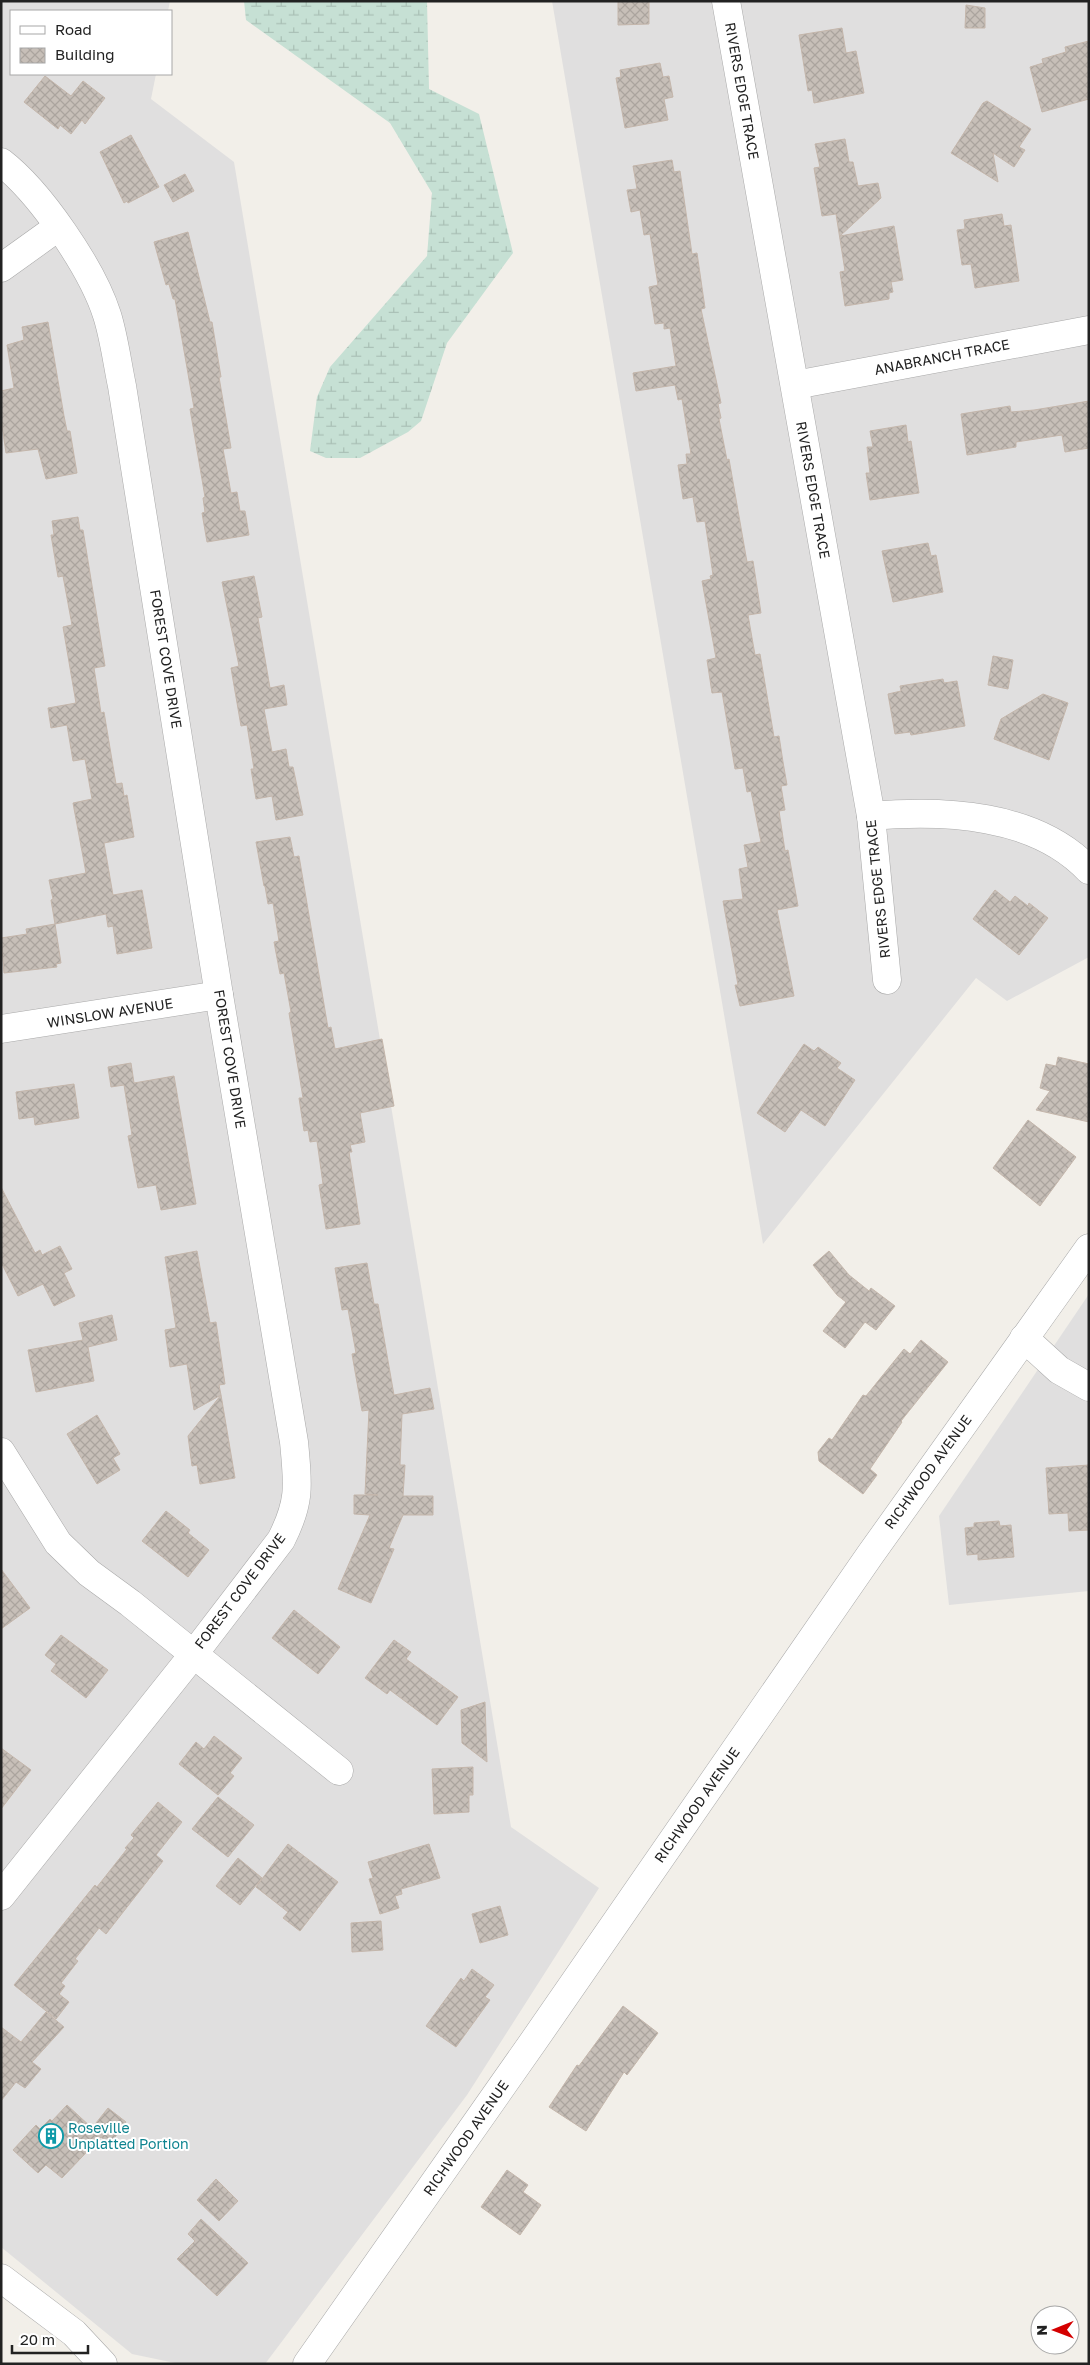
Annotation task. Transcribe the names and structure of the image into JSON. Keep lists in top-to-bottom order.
{
  "streets": {
    "street": [
      "RIVERS EDGE TRACE",
      "ANABRANCH TRACE",
      "FOREST COVE DRIVE",
      "WINSLOW AVENUE",
      "RICHWOOD AVENUE"
    ]
  },
  "crossings": [
    ["RIVERS EDGE TRACE", "ANABRANCH TRACE"],
    ["FOREST COVE DRIVE", "WINSLOW AVENUE"]
  ],
  "places": {
    "building": ["Roseville Unplatted Portion"]
  },
  "legend": ["Road", "Building"],
  "scale_bar": "20 m",
  "north": "left"
}
